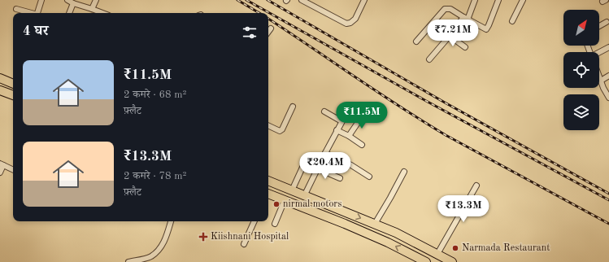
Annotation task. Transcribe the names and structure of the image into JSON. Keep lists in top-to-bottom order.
{
  "places": {
    "other": ["nirmal motors", "Narmada Restaurant"],
    "health": ["Kiishnani Hospital"]
  },
  "north": "top right",
  "page": {
    "heading": "4 घर",
    "price": [
      "₹7.21M",
      "₹11.5M",
      "₹20.4M",
      "₹13.3M"
    ],
    "list": [
      {
        "name": "₹11.5M",
        "note": "2 कमरे · 68 m² · फ़्लैट"
      },
      {
        "name": "₹13.3M",
        "note": "2 कमरे · 78 m² · फ़्लैट"
      }
    ]
  }
}
